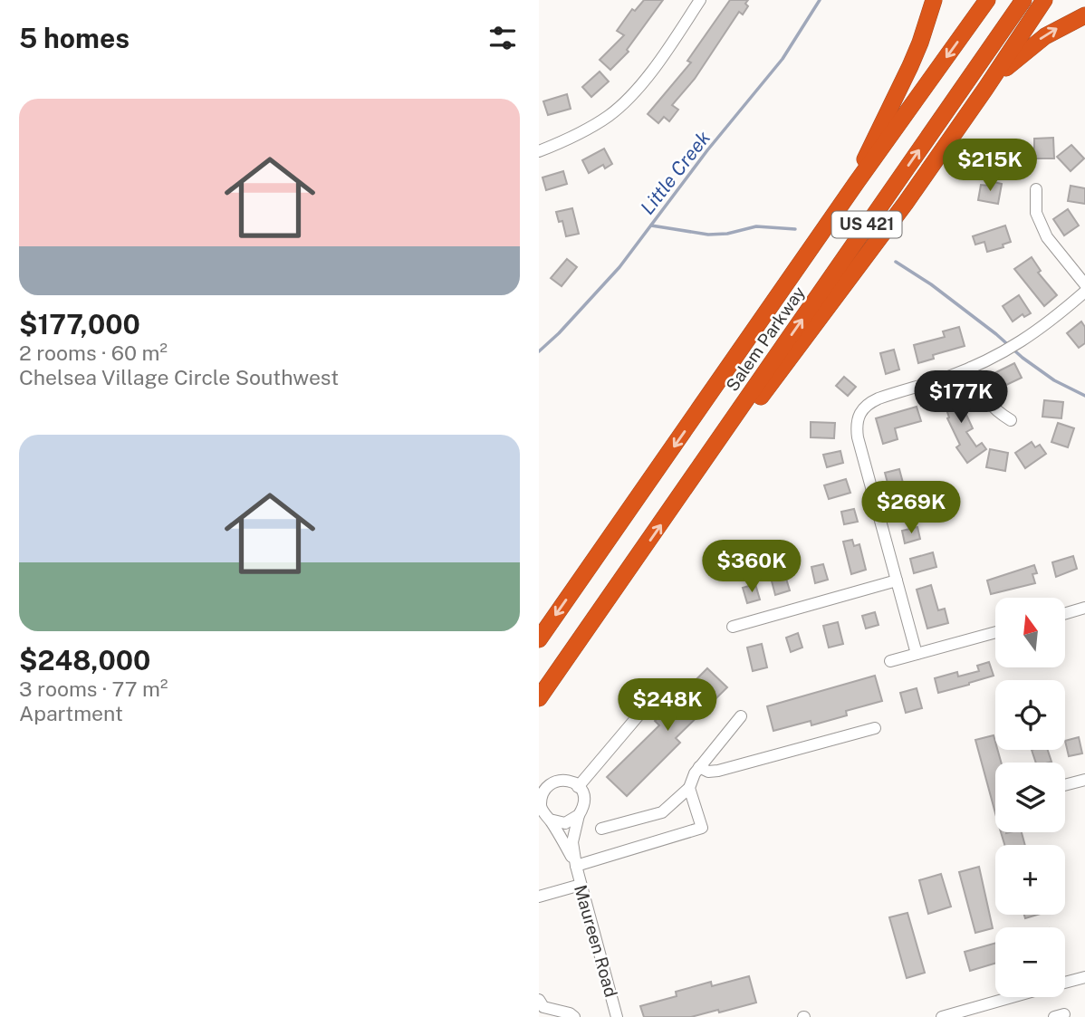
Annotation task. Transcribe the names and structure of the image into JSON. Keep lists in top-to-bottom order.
{
  "streets": {
    "highway": ["US 421", "Salem Parkway"],
    "street": ["Maureen Road"]
  },
  "water": ["Little Creek"],
  "north": "top",
  "page": {
    "heading": "5 homes",
    "list": [
      {
        "name": "$177,000",
        "note": "2 rooms · 60 m² · Chelsea Village Circle Southwest"
      },
      {
        "name": "$248,000",
        "note": "3 rooms · 77 m² · Apartment"
      }
    ],
    "price": [
      "$215K",
      "$177K",
      "$269K",
      "$360K",
      "$248K"
    ],
    "map_buttons": ["+", "−"]
  }
}
